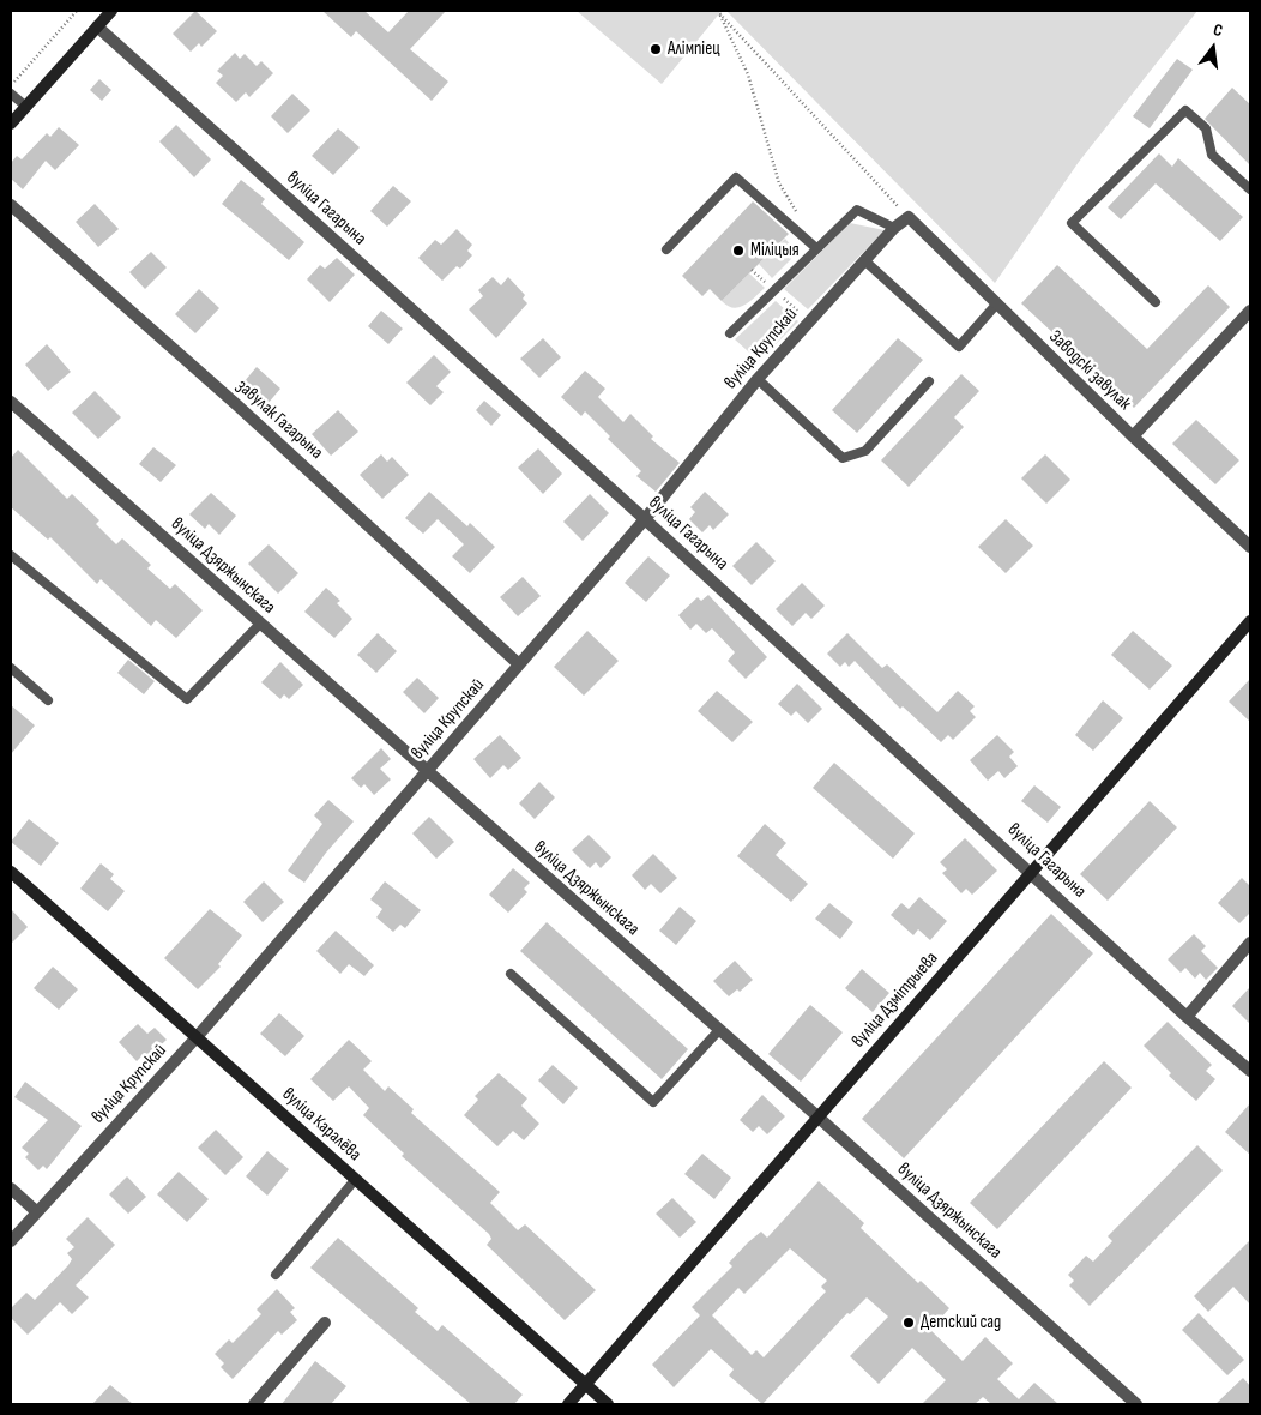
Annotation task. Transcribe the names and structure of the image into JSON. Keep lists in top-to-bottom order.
{
  "streets": {
    "street": [
      "вуліца Гагарына",
      "вуліца Крупскай",
      "Заводскі завулак",
      "завулак Гагарына",
      "вуліца Дзяржынскага",
      "вуліца Дзмітрыева",
      "вуліца Каралёва"
    ]
  },
  "crossings": [
    ["вуліца Гагарына", "вуліца Крупскай"],
    ["вуліца Гагарына", "вуліца Дзмітрыева"],
    ["вуліца Крупскай", "Заводскі завулак"],
    ["вуліца Крупскай", "завулак Гагарына"],
    ["вуліца Крупскай", "вуліца Дзяржынскага"],
    ["вуліца Крупскай", "вуліца Каралёва"],
    ["вуліца Дзяржынскага", "вуліца Дзмітрыева"],
    ["вуліца Дзмітрыева", "вуліца Каралёва"]
  ],
  "places": ["Алімпіец", "Міліцыя", "Детский сад"],
  "north": "top"
}
